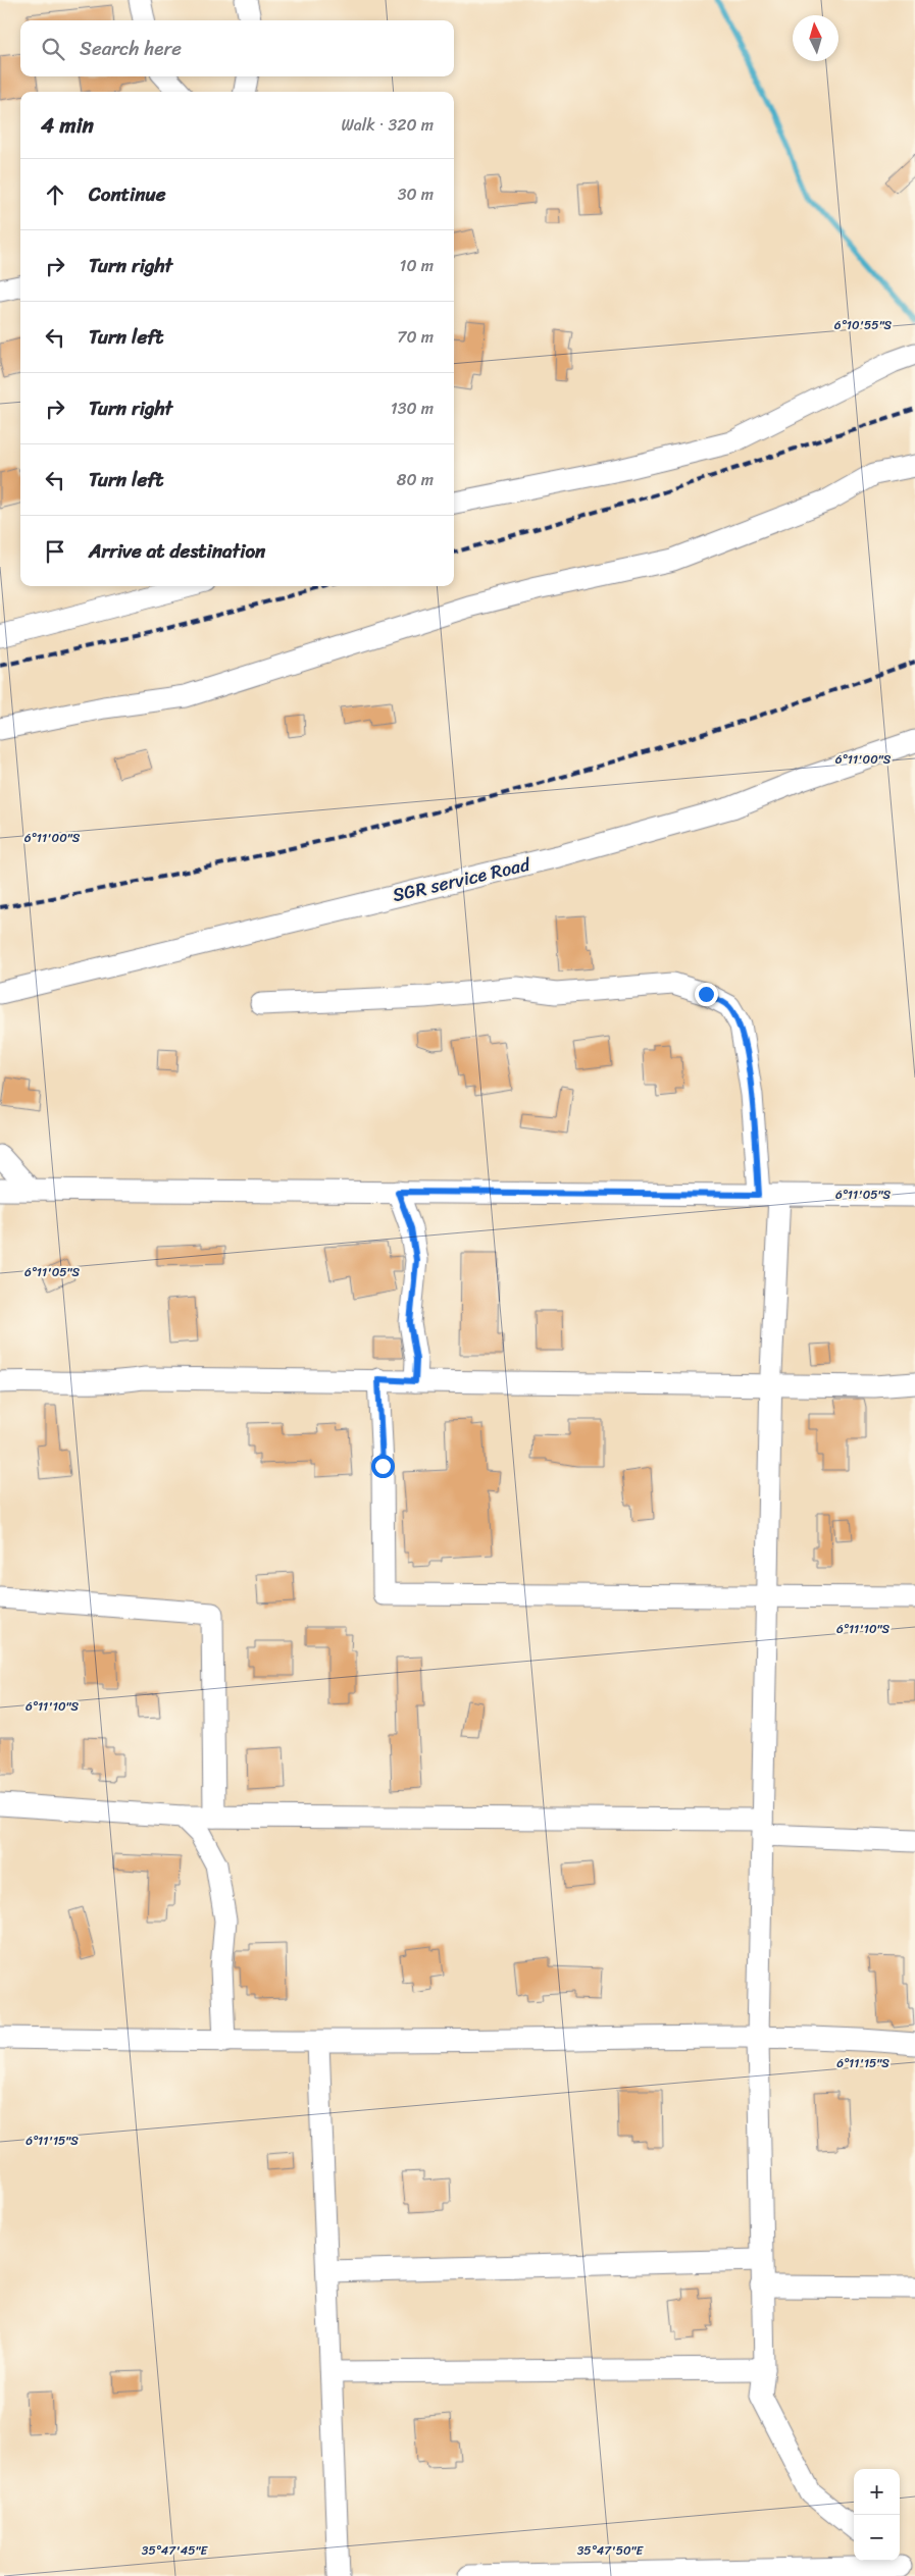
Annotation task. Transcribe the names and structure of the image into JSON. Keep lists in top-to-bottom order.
{
  "streets": {
    "street": ["SGR service Road"]
  },
  "north": "top",
  "page": {
    "search": "Search here",
    "heading": ["4 min", "Walk · 320 m"],
    "list": [
      ["Continue", "30 m"],
      ["Turn right", "10 m"],
      ["Turn left", "70 m"],
      ["Turn right", "130 m"],
      ["Turn left", "80 m"],
      "Arrive at destination"
    ],
    "map_buttons": ["+", "−"]
  },
  "coordinates": [
    "6°10'55\"S",
    "6°11'00\"S",
    "6°11'05\"S",
    "6°11'10\"S",
    "6°11'15\"S",
    "35°47'45\"E",
    "35°47'50\"E"
  ]
}
